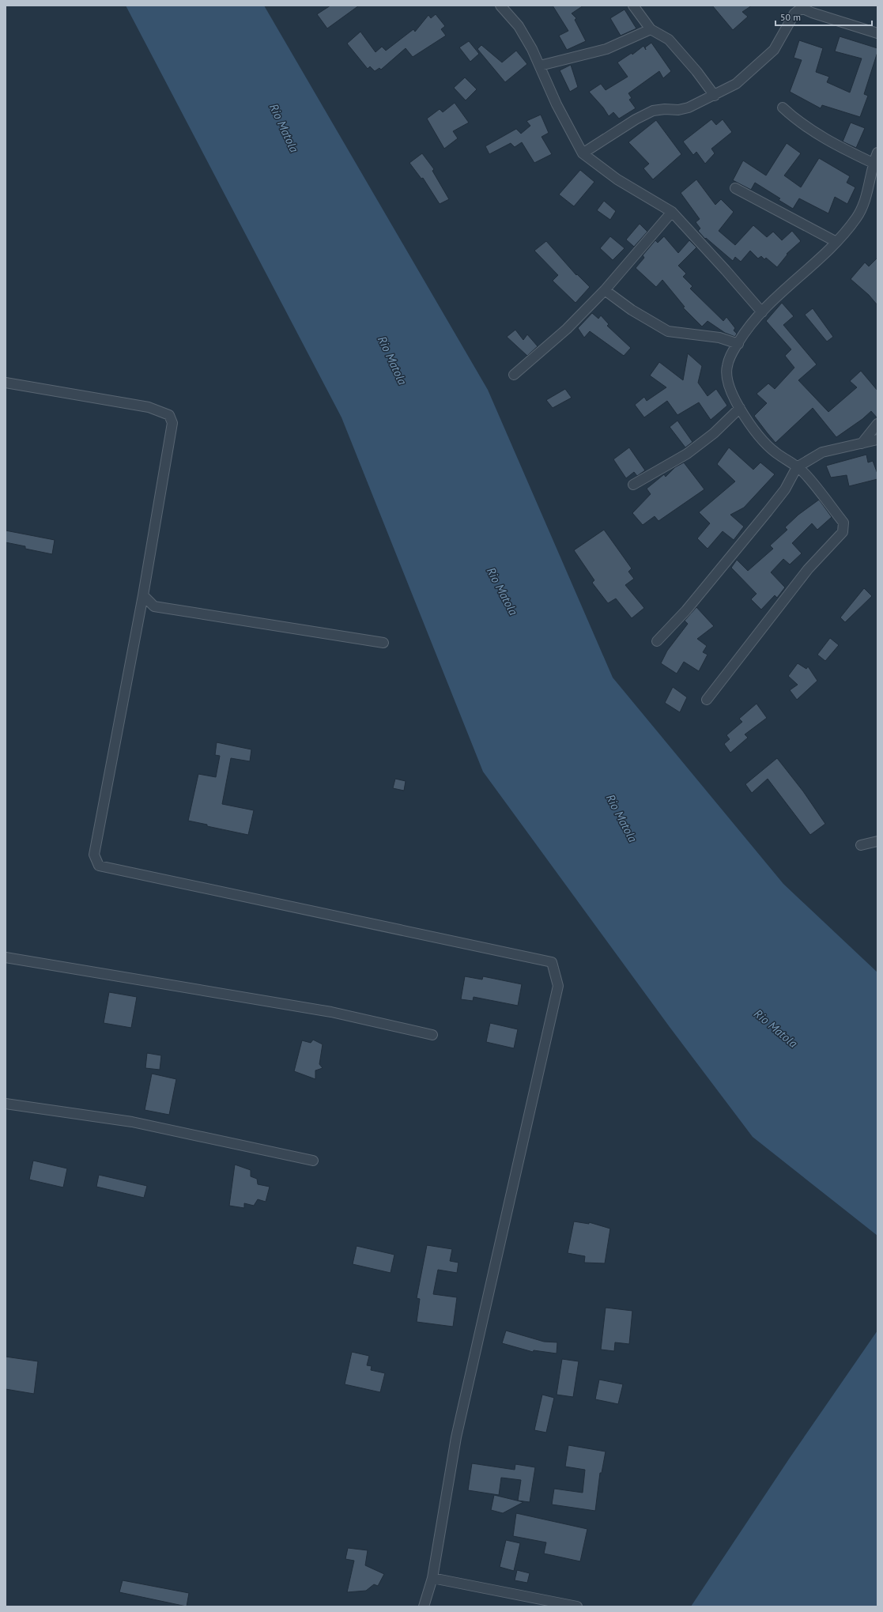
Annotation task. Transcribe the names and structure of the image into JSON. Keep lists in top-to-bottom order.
{
  "water": ["Rio Matola"],
  "scale_bar": "50 m"
}
